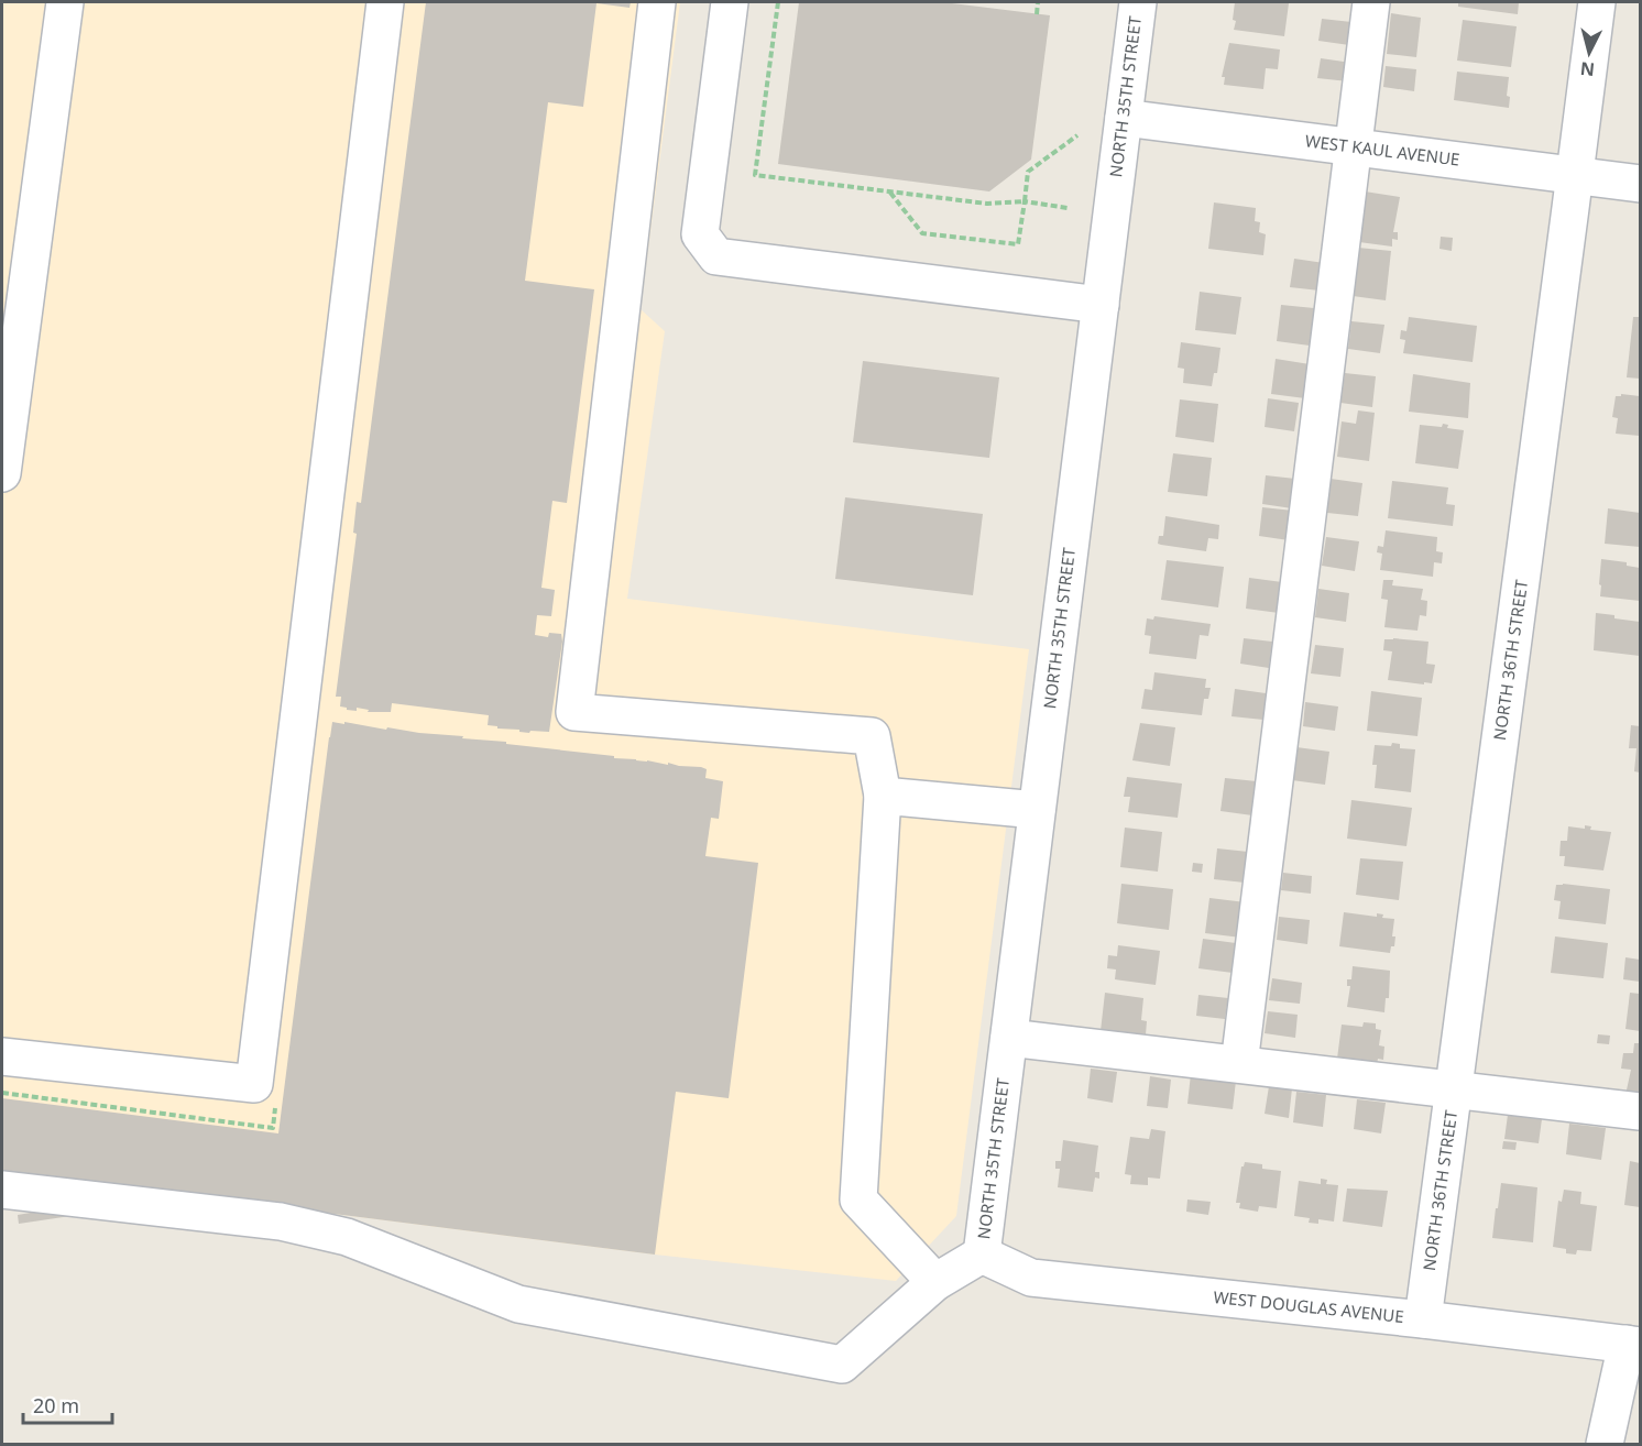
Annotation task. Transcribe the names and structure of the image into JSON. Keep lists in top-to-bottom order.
{
  "streets": {
    "street": [
      "NORTH 35TH STREET",
      "WEST KAUL AVENUE",
      "NORTH 36TH STREET",
      "WEST DOUGLAS AVENUE"
    ]
  },
  "crossings": [
    ["NORTH 35TH STREET", "WEST KAUL AVENUE"],
    ["NORTH 35TH STREET", "WEST DOUGLAS AVENUE"],
    ["WEST KAUL AVENUE", "NORTH 36TH STREET"],
    ["NORTH 36TH STREET", "WEST DOUGLAS AVENUE"]
  ],
  "scale_bar": "20 m",
  "north": "bottom"
}
